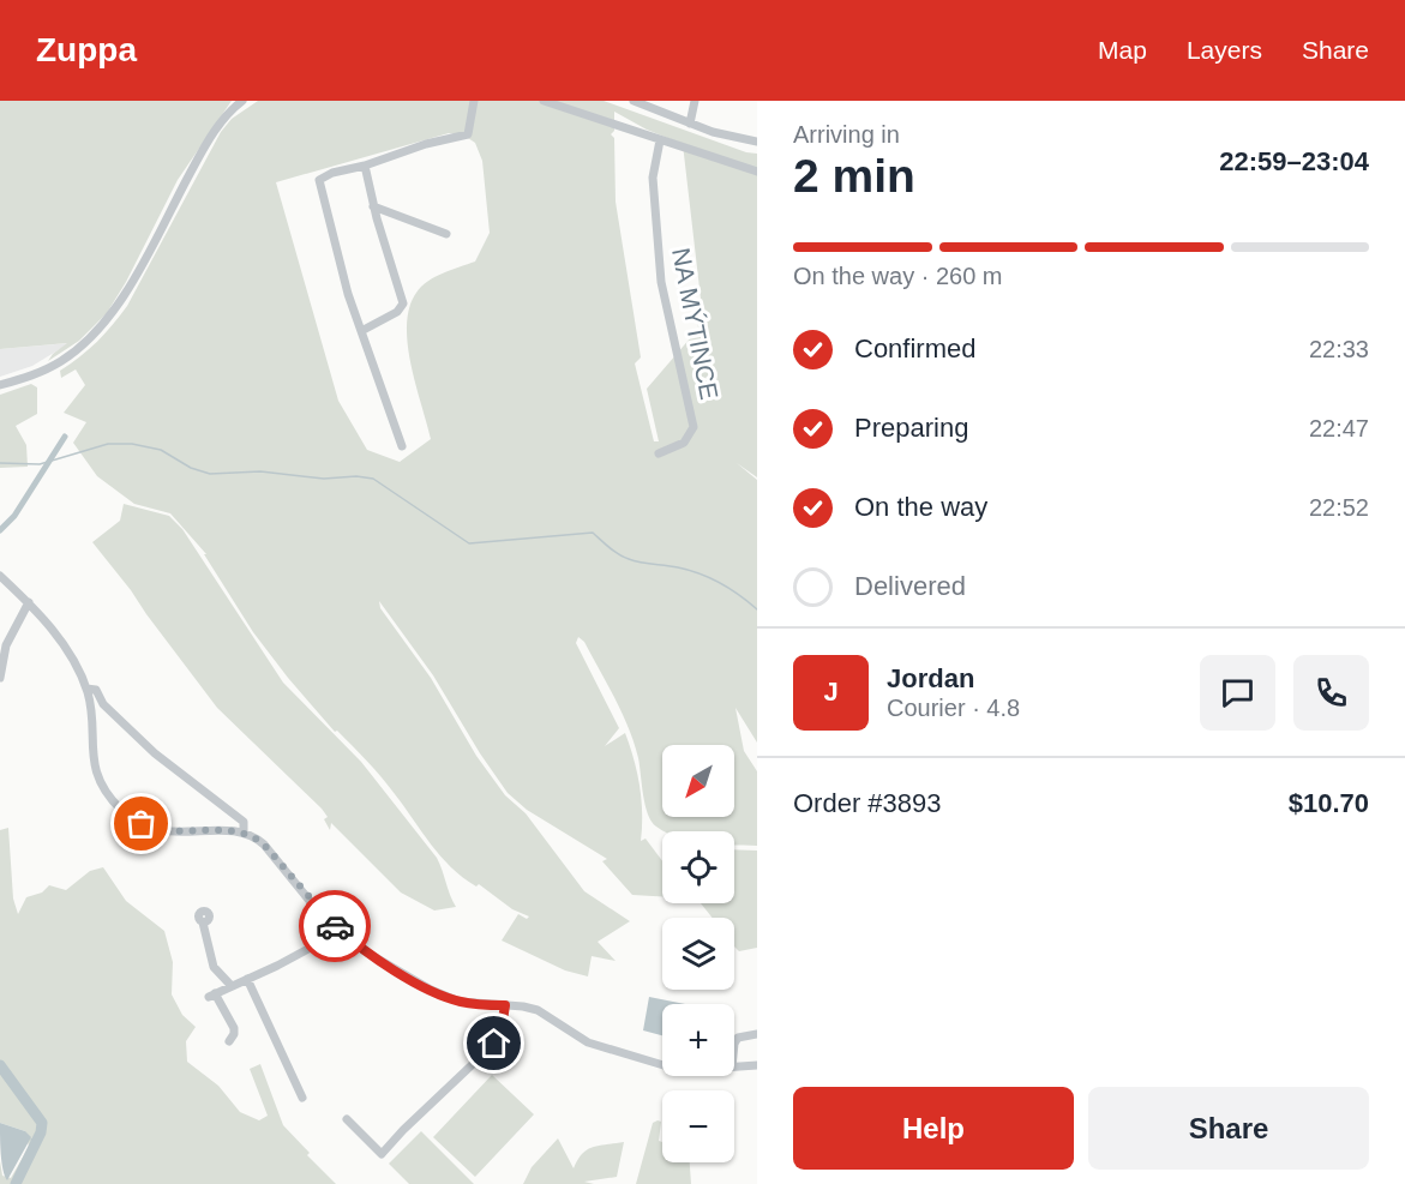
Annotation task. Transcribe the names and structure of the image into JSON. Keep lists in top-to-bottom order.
{
  "streets": {
    "street": ["NA MÝTINCE"]
  },
  "north": "bottom left",
  "page": {
    "header": "Zuppa",
    "nav": ["Map", "Layers", "Share"],
    "heading": ["2 min", "Arriving in", "22:59–23:04"],
    "panel": [
      "Jordan",
      "Courier · 4.8",
      "Order #3893",
      "$10.70"
    ],
    "bar": "On the way · 260 m",
    "list": [
      ["Confirmed", "22:33"],
      ["Preparing", "22:47"],
      ["On the way", "22:52"],
      "Delivered"
    ],
    "round": "J",
    "map_buttons": ["+", "−"],
    "buttons": ["Help", "Share"]
  }
}
